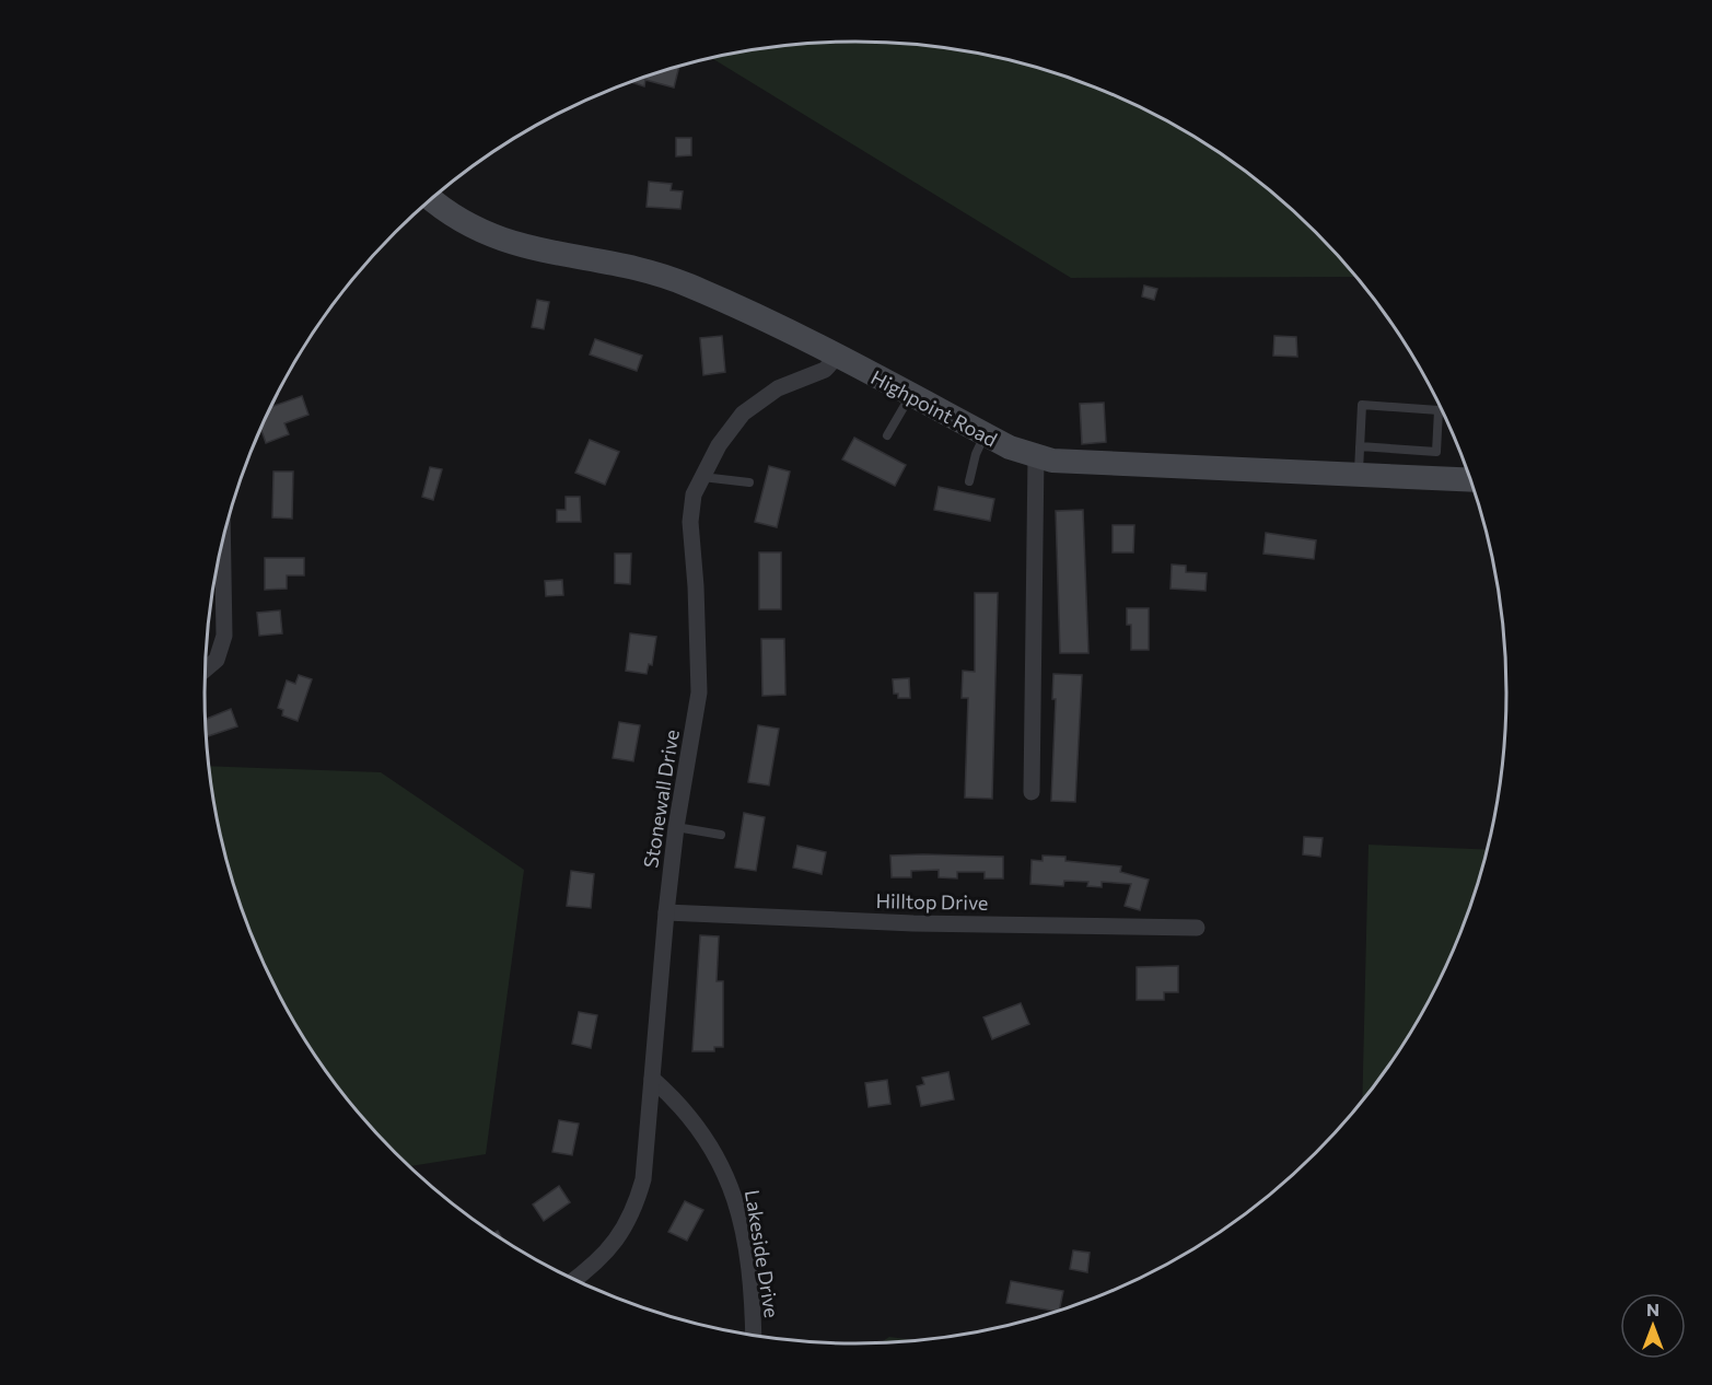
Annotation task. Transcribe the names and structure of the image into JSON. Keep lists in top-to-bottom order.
{
  "streets": {
    "street": [
      "Highpoint Road",
      "Stonewall Drive",
      "Hilltop Drive",
      "Lakeside Drive"
    ]
  },
  "crossings": [
    ["Highpoint Road", "Stonewall Drive"],
    ["Stonewall Drive", "Hilltop Drive"],
    ["Stonewall Drive", "Lakeside Drive"]
  ],
  "north": "top"
}
